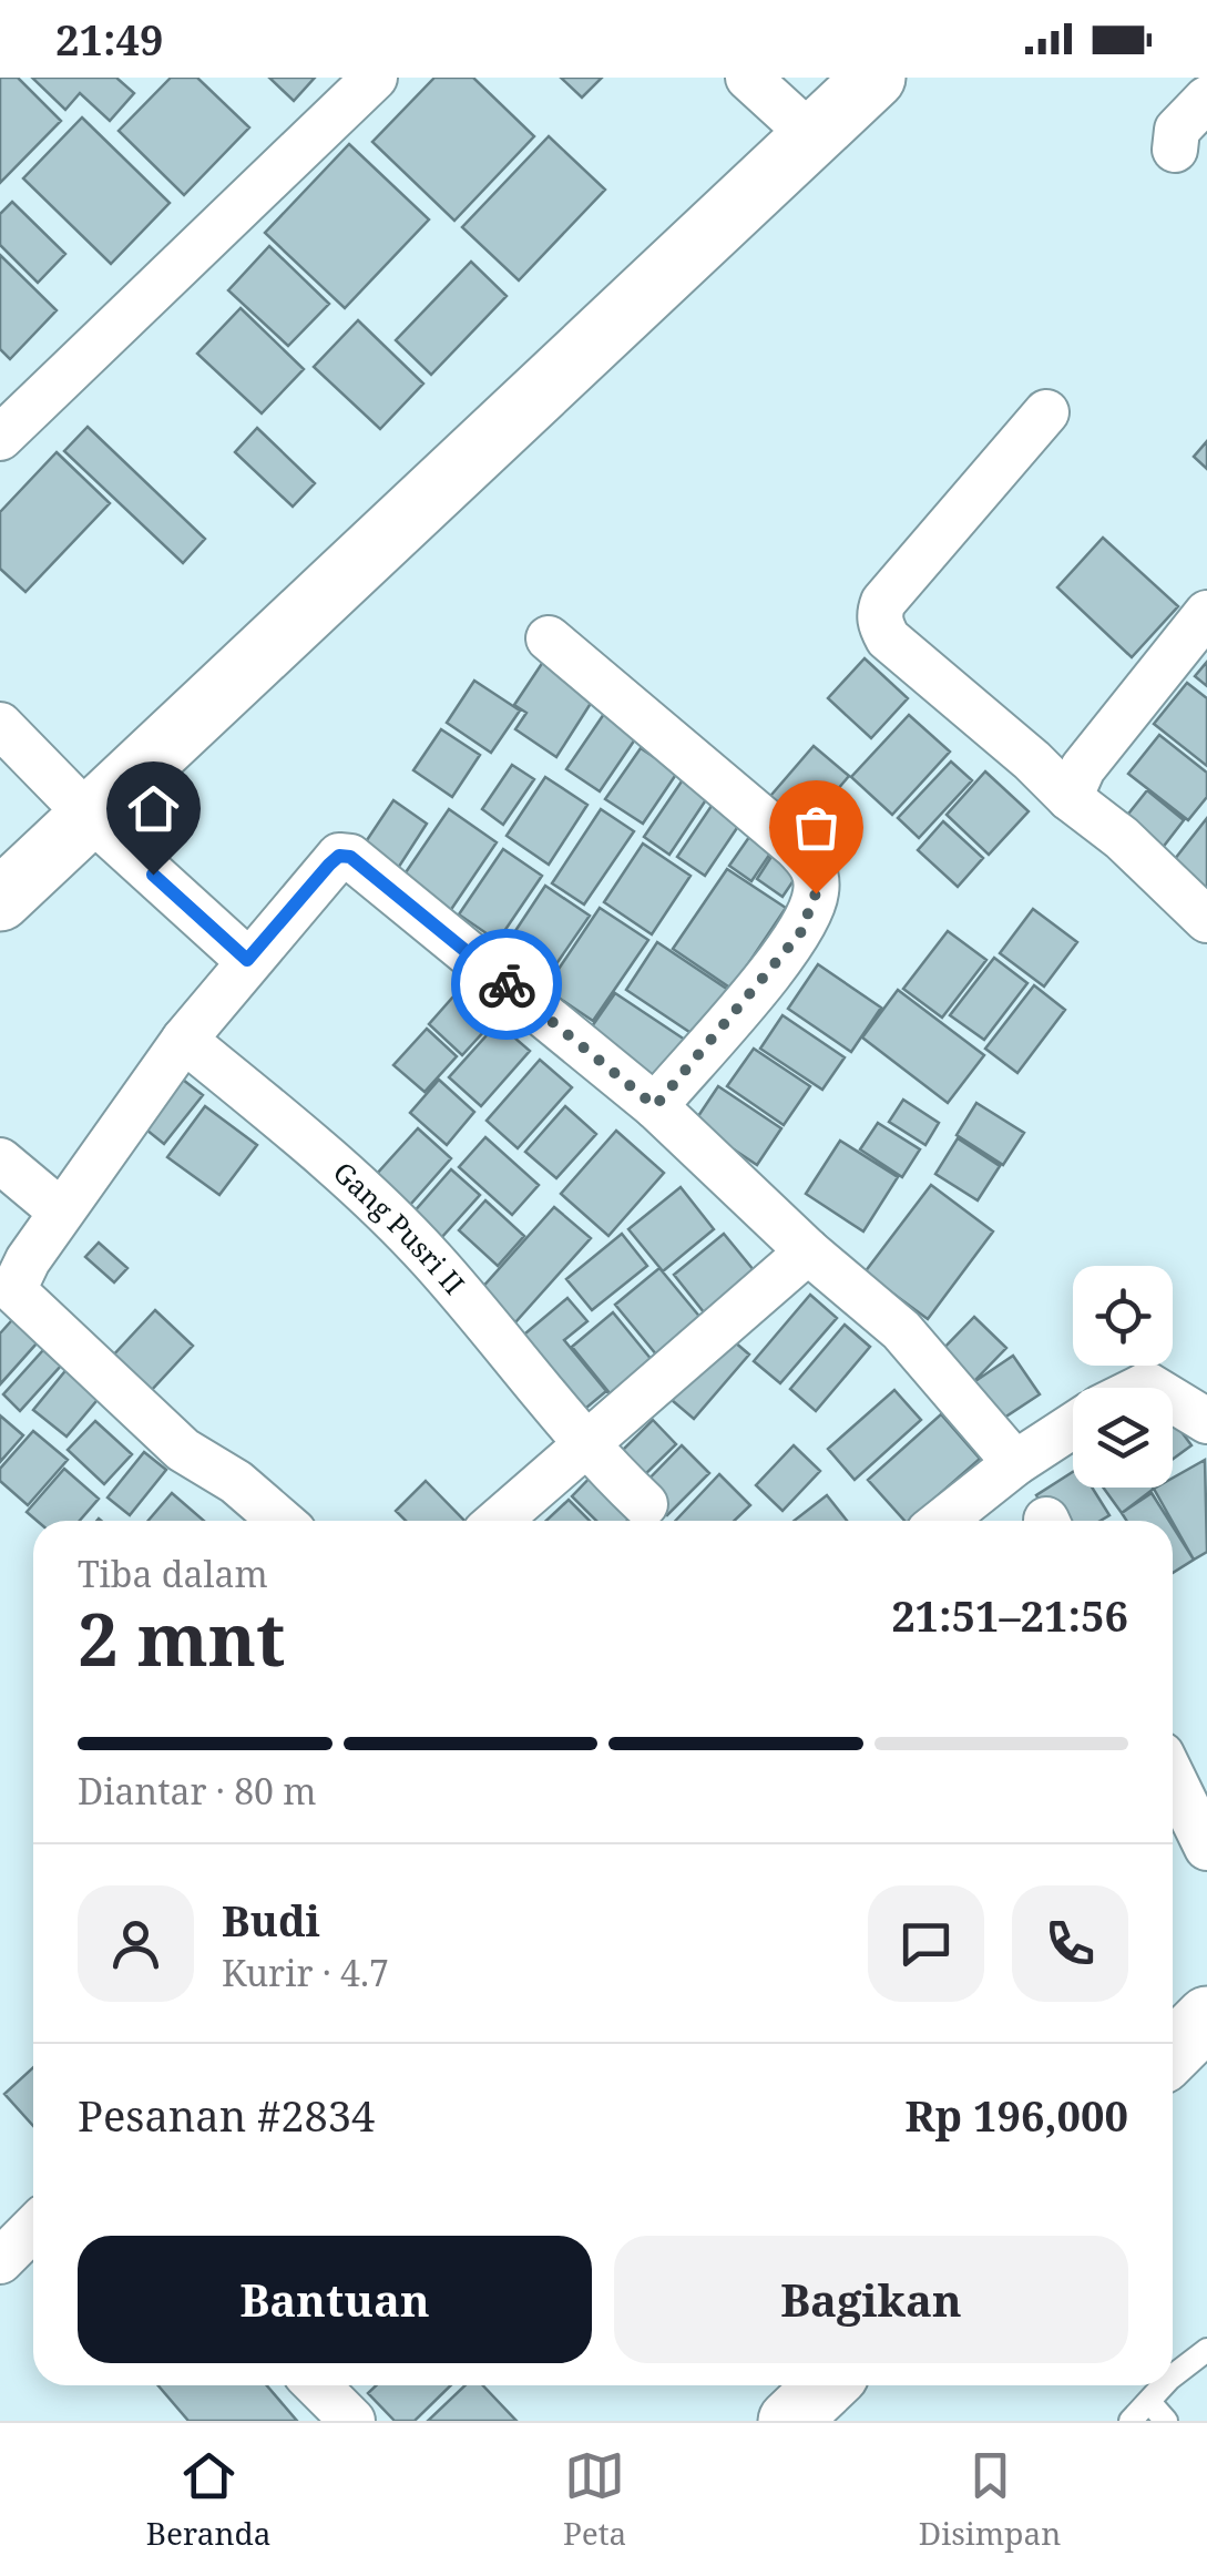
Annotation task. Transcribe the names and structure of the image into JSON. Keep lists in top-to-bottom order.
{
  "streets": {
    "street": ["Gang Pusri II"]
  },
  "page": {
    "status": "21:49",
    "heading": ["2 mnt", "Tiba dalam", "21:51–21:56"],
    "panel": [
      "Budi",
      "Kurir · 4.7",
      "Pesanan #2834",
      "Rp 196,000"
    ],
    "bar": "Diantar · 80 m",
    "buttons": ["Bantuan", "Bagikan"],
    "tabs": ["Beranda", "Peta", "Disimpan"]
  }
}
